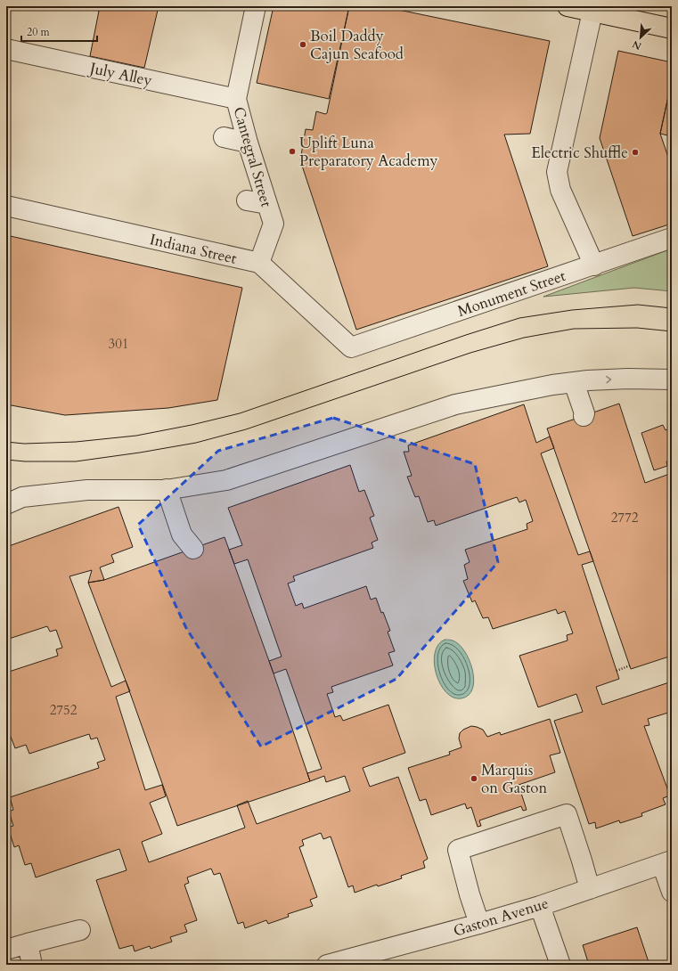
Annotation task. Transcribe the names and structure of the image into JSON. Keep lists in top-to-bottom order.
{
  "streets": {
    "street": [
      "July Alley",
      "Cantegral Street",
      "Indiana Street",
      "Monument Street",
      "Gaston Avenue"
    ]
  },
  "crossings": [
    ["July Alley", "Cantegral Street"],
    ["Cantegral Street", "Indiana Street"],
    ["Indiana Street", "Monument Street"]
  ],
  "places": [
    "Boil Daddy Cajun Seafood",
    "Uplift Luna Preparatory Academy",
    "Electric Shuffle",
    "Marquis on Gaston"
  ],
  "house_numbers": ["301", "2772", "2752"],
  "scale_bar": "20 m",
  "north": "bottom left"
}
